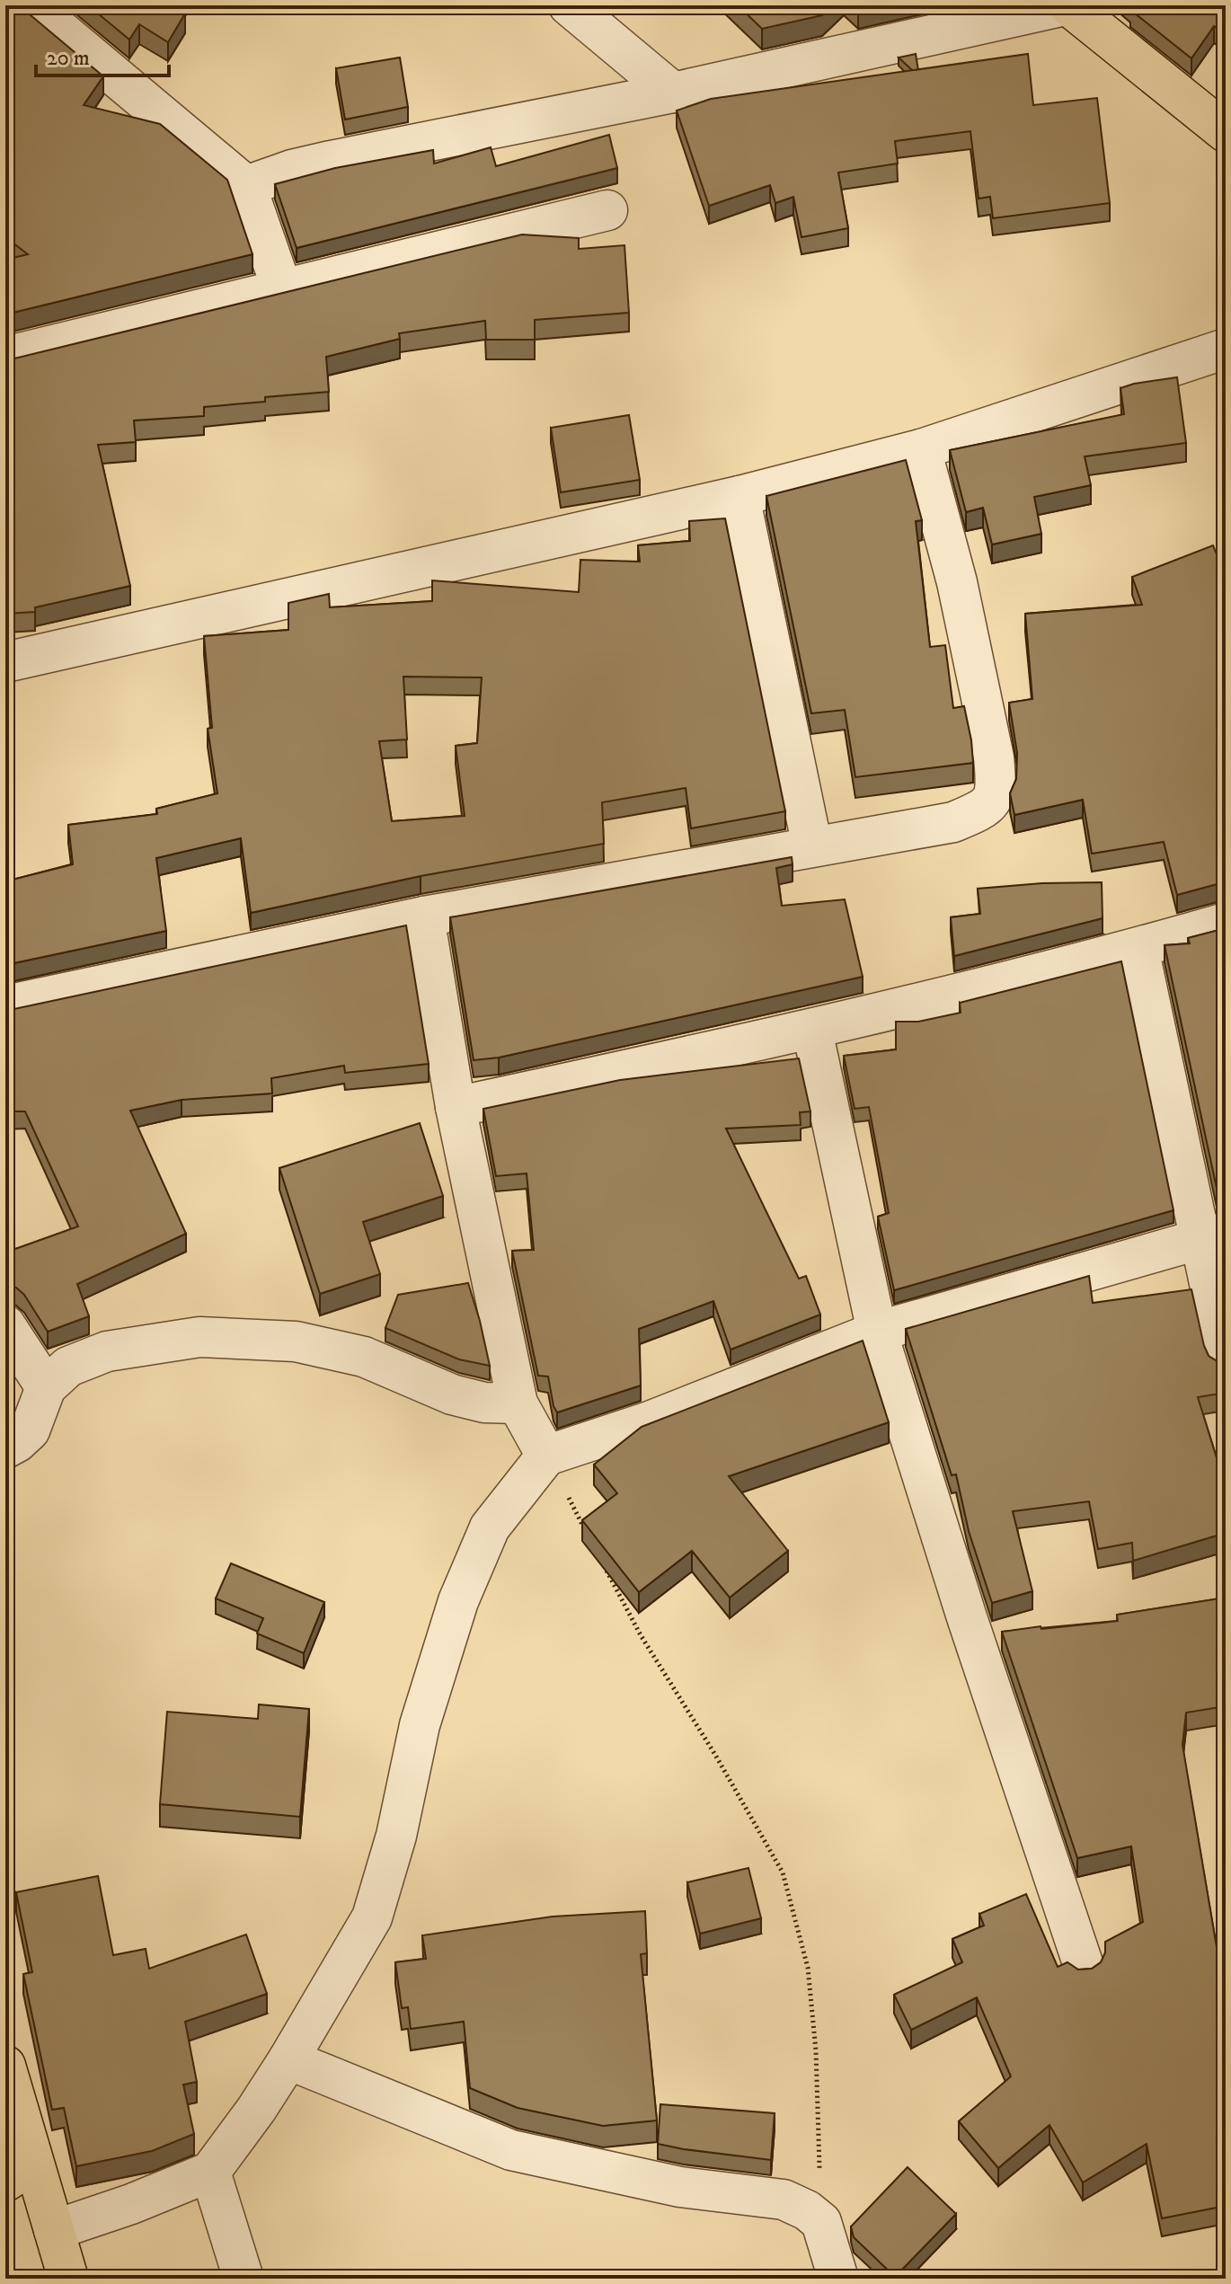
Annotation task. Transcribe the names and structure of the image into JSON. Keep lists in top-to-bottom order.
{
  "scale_bar": "20 m"
}
